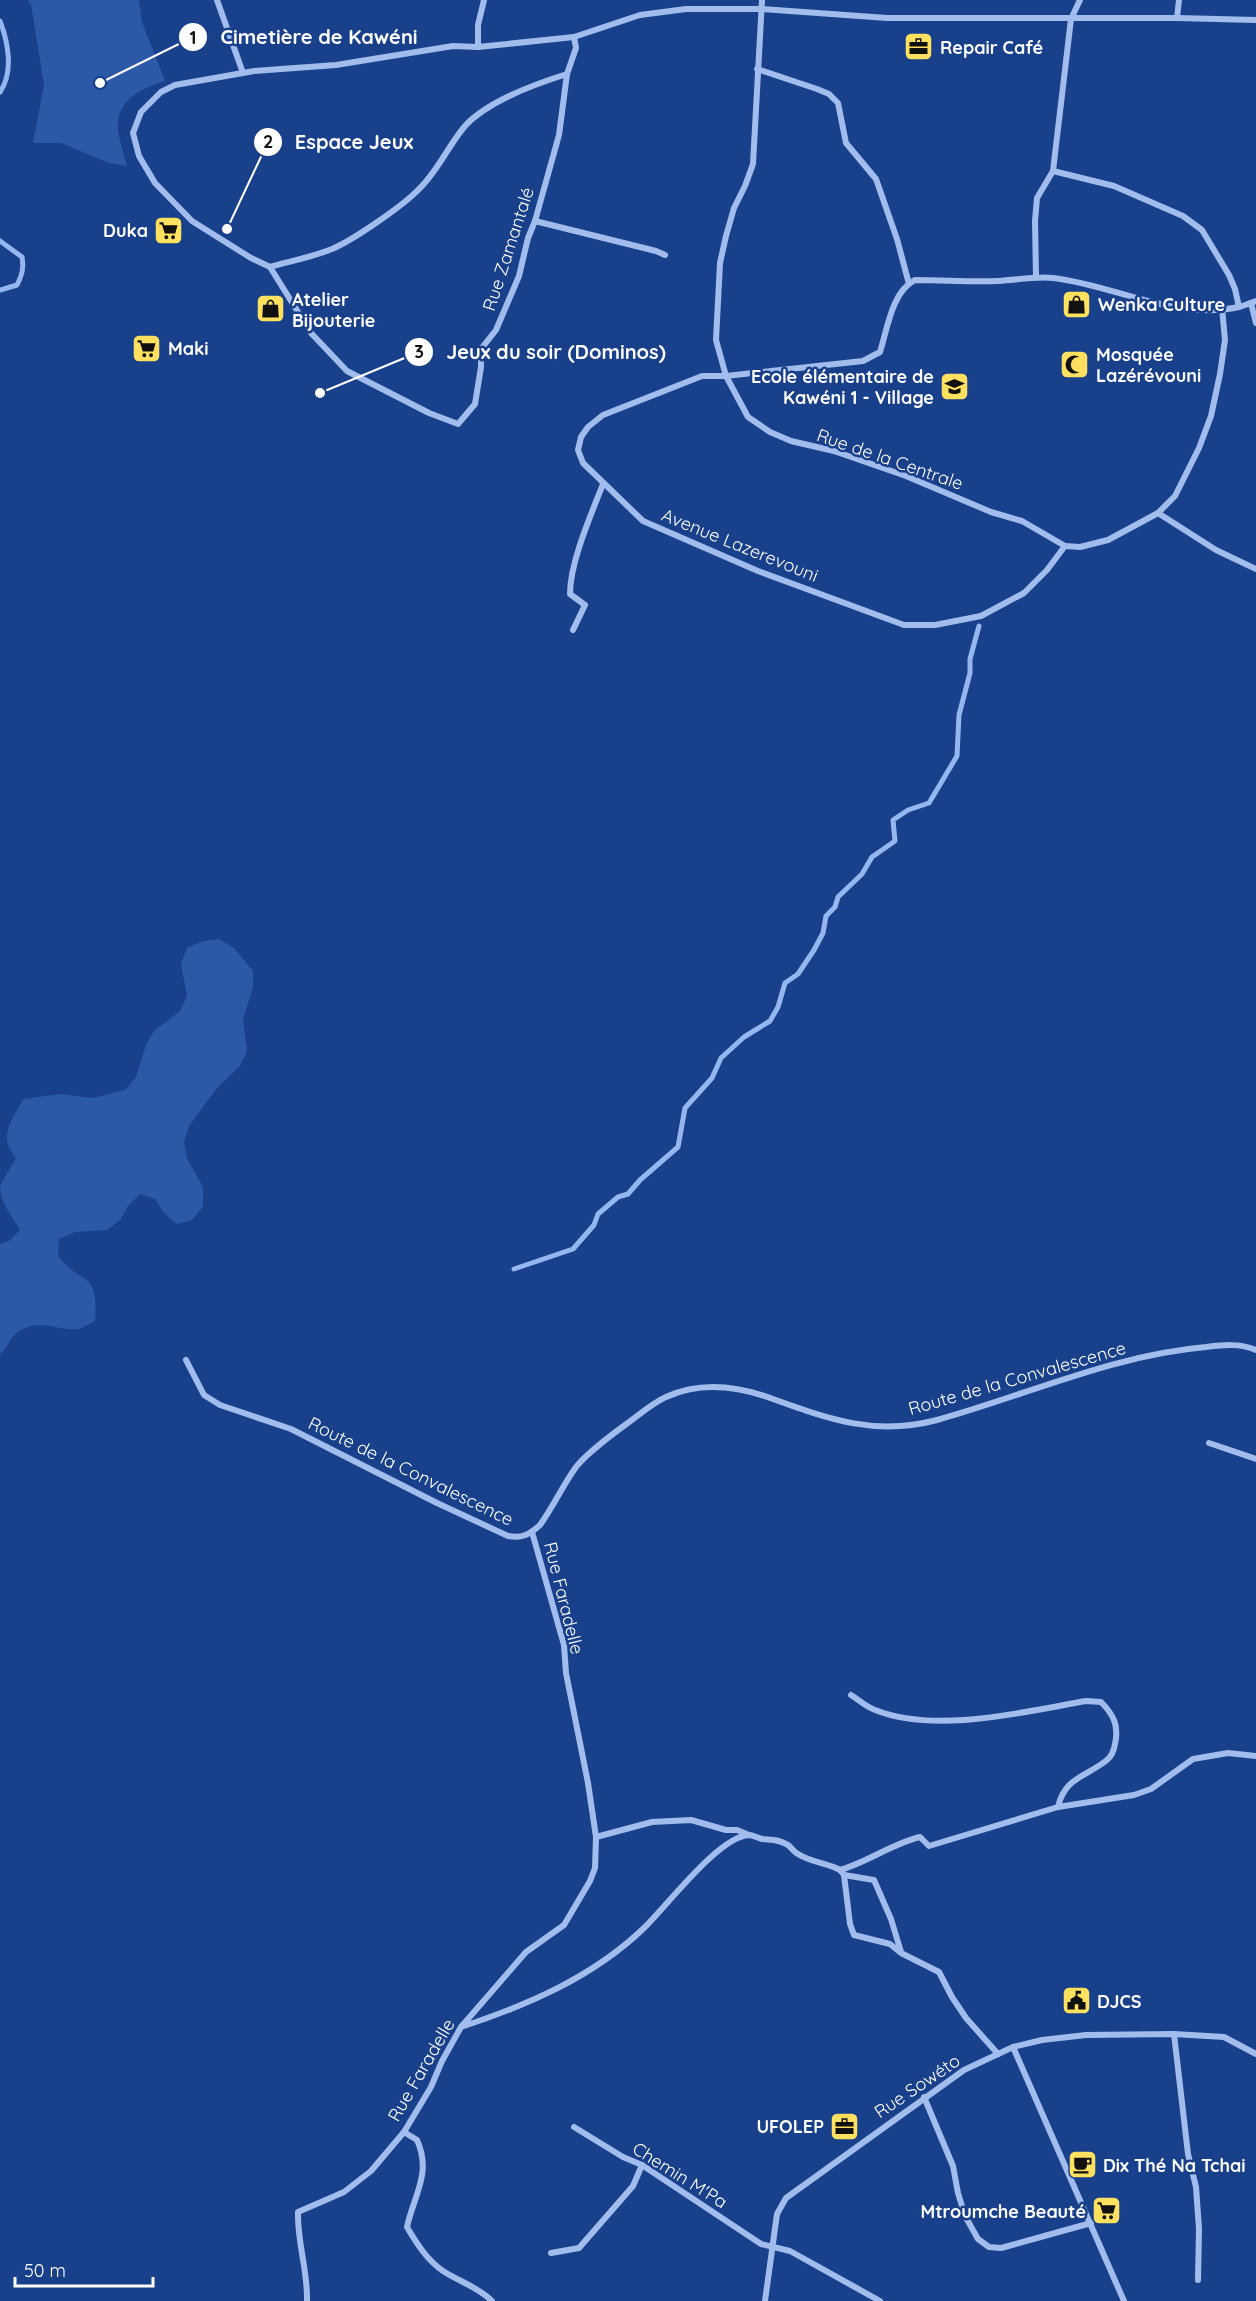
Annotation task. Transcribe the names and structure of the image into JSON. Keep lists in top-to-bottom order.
{
  "streets": {
    "street": [
      "Rue Zamantalé",
      "Rue de la Centrale",
      "Avenue Lazerevouni",
      "Route de la Convalescence",
      "Rue Faradelle",
      "Rue Sowéto",
      "Chemin M'Pa"
    ]
  },
  "crossings": [
    ["Rue de la Centrale", "Avenue Lazerevouni"],
    ["Route de la Convalescence", "Rue Faradelle"],
    ["Rue Sowéto", "Chemin M'Pa"]
  ],
  "places": {
    "office": ["Repair Café", "UFOLEP"],
    "other": ["Cimetière de Kawéni", "Espace Jeux", "Jeux du soir (Dominos)"],
    "supermarket": ["Duka", "Maki", "Mtroumche Beauté"],
    "shop": ["Wenka Culture", "Atelier Bijouterie"],
    "mosque": ["Mosquée Lazérévouni"],
    "school or university": ["Ecole élémentaire de Kawéni 1 - Village"],
    "public building": ["DJCS"],
    "cafe": ["Dix Thé Na Tchai"]
  },
  "scale_bar": "50 m"
}
